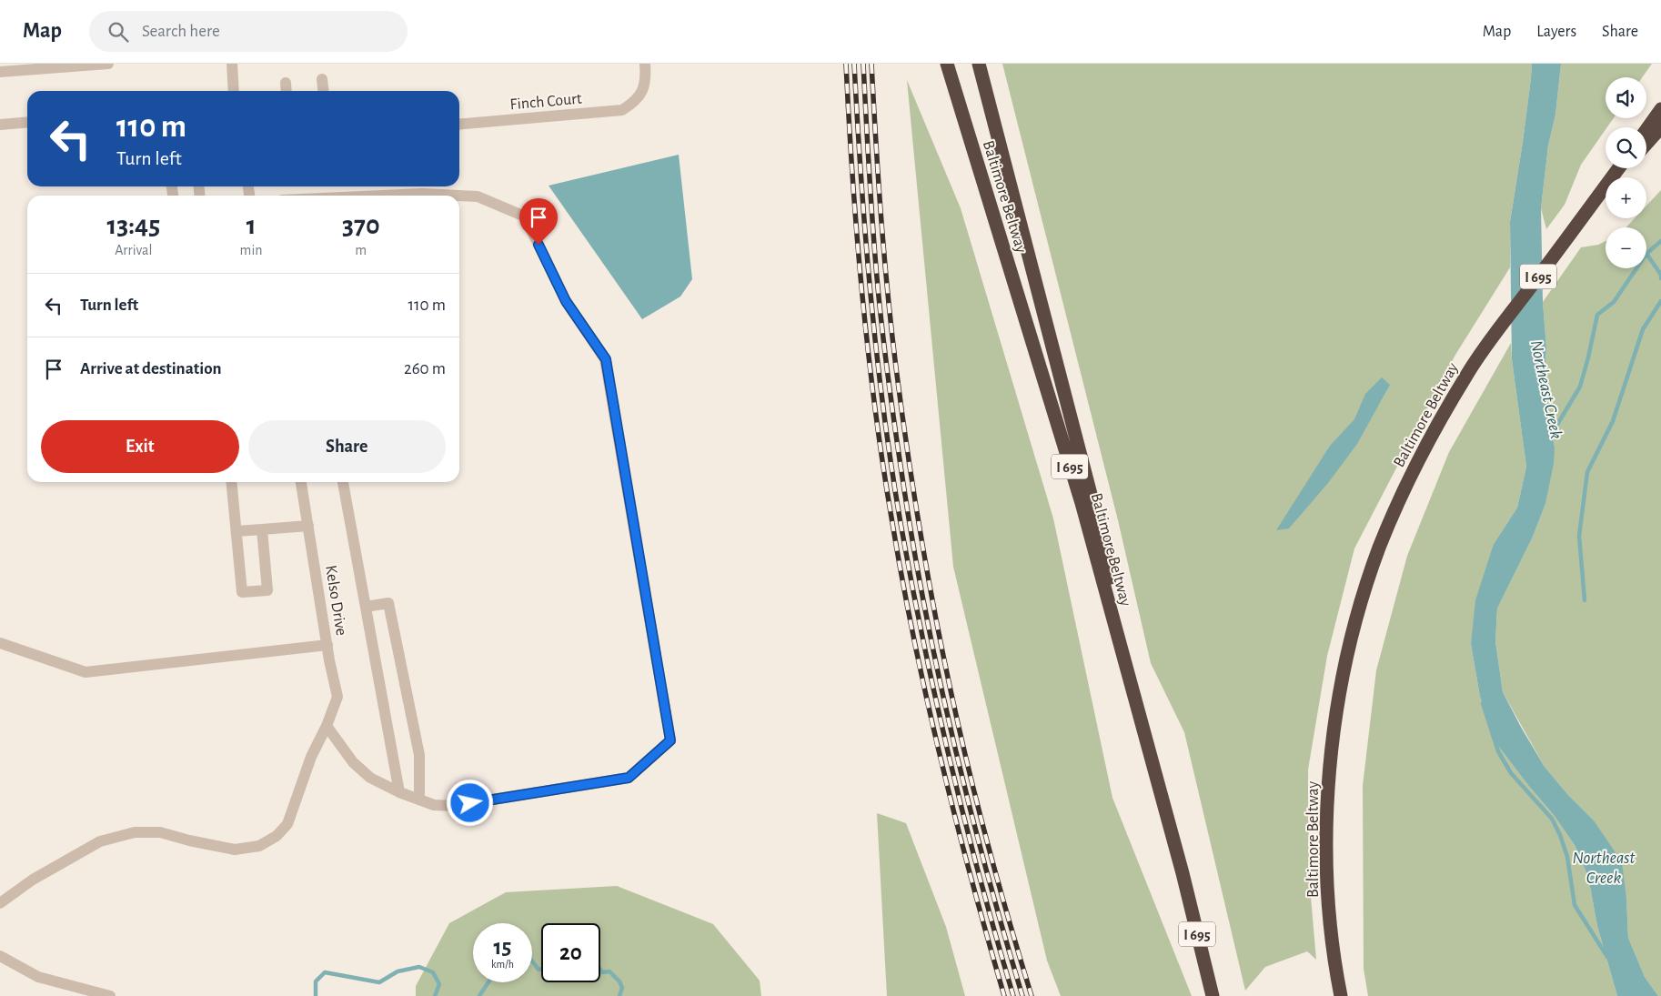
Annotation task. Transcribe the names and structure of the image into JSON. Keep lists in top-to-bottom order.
{
  "streets": {
    "highway": ["Baltimore Beltway", "I 695"],
    "street": ["Finch Court", "Kelso Drive"]
  },
  "water": ["Northeast Creek"],
  "page": {
    "header": "Map",
    "search": "Search here",
    "nav": ["Map", "Layers", "Share"],
    "map_buttons": ["+", "−"],
    "turn": ["110 m", "Turn left"],
    "eta": [
      "13:45",
      "Arrival",
      "1",
      "min",
      "370",
      "m"
    ],
    "list": [
      {
        "name": "Turn left",
        "value": "110 m"
      },
      {
        "name": "Arrive at destination",
        "value": "260 m"
      }
    ],
    "buttons": ["Exit", "Share"],
    "speed": "15 km/h",
    "limit": "20"
  }
}
